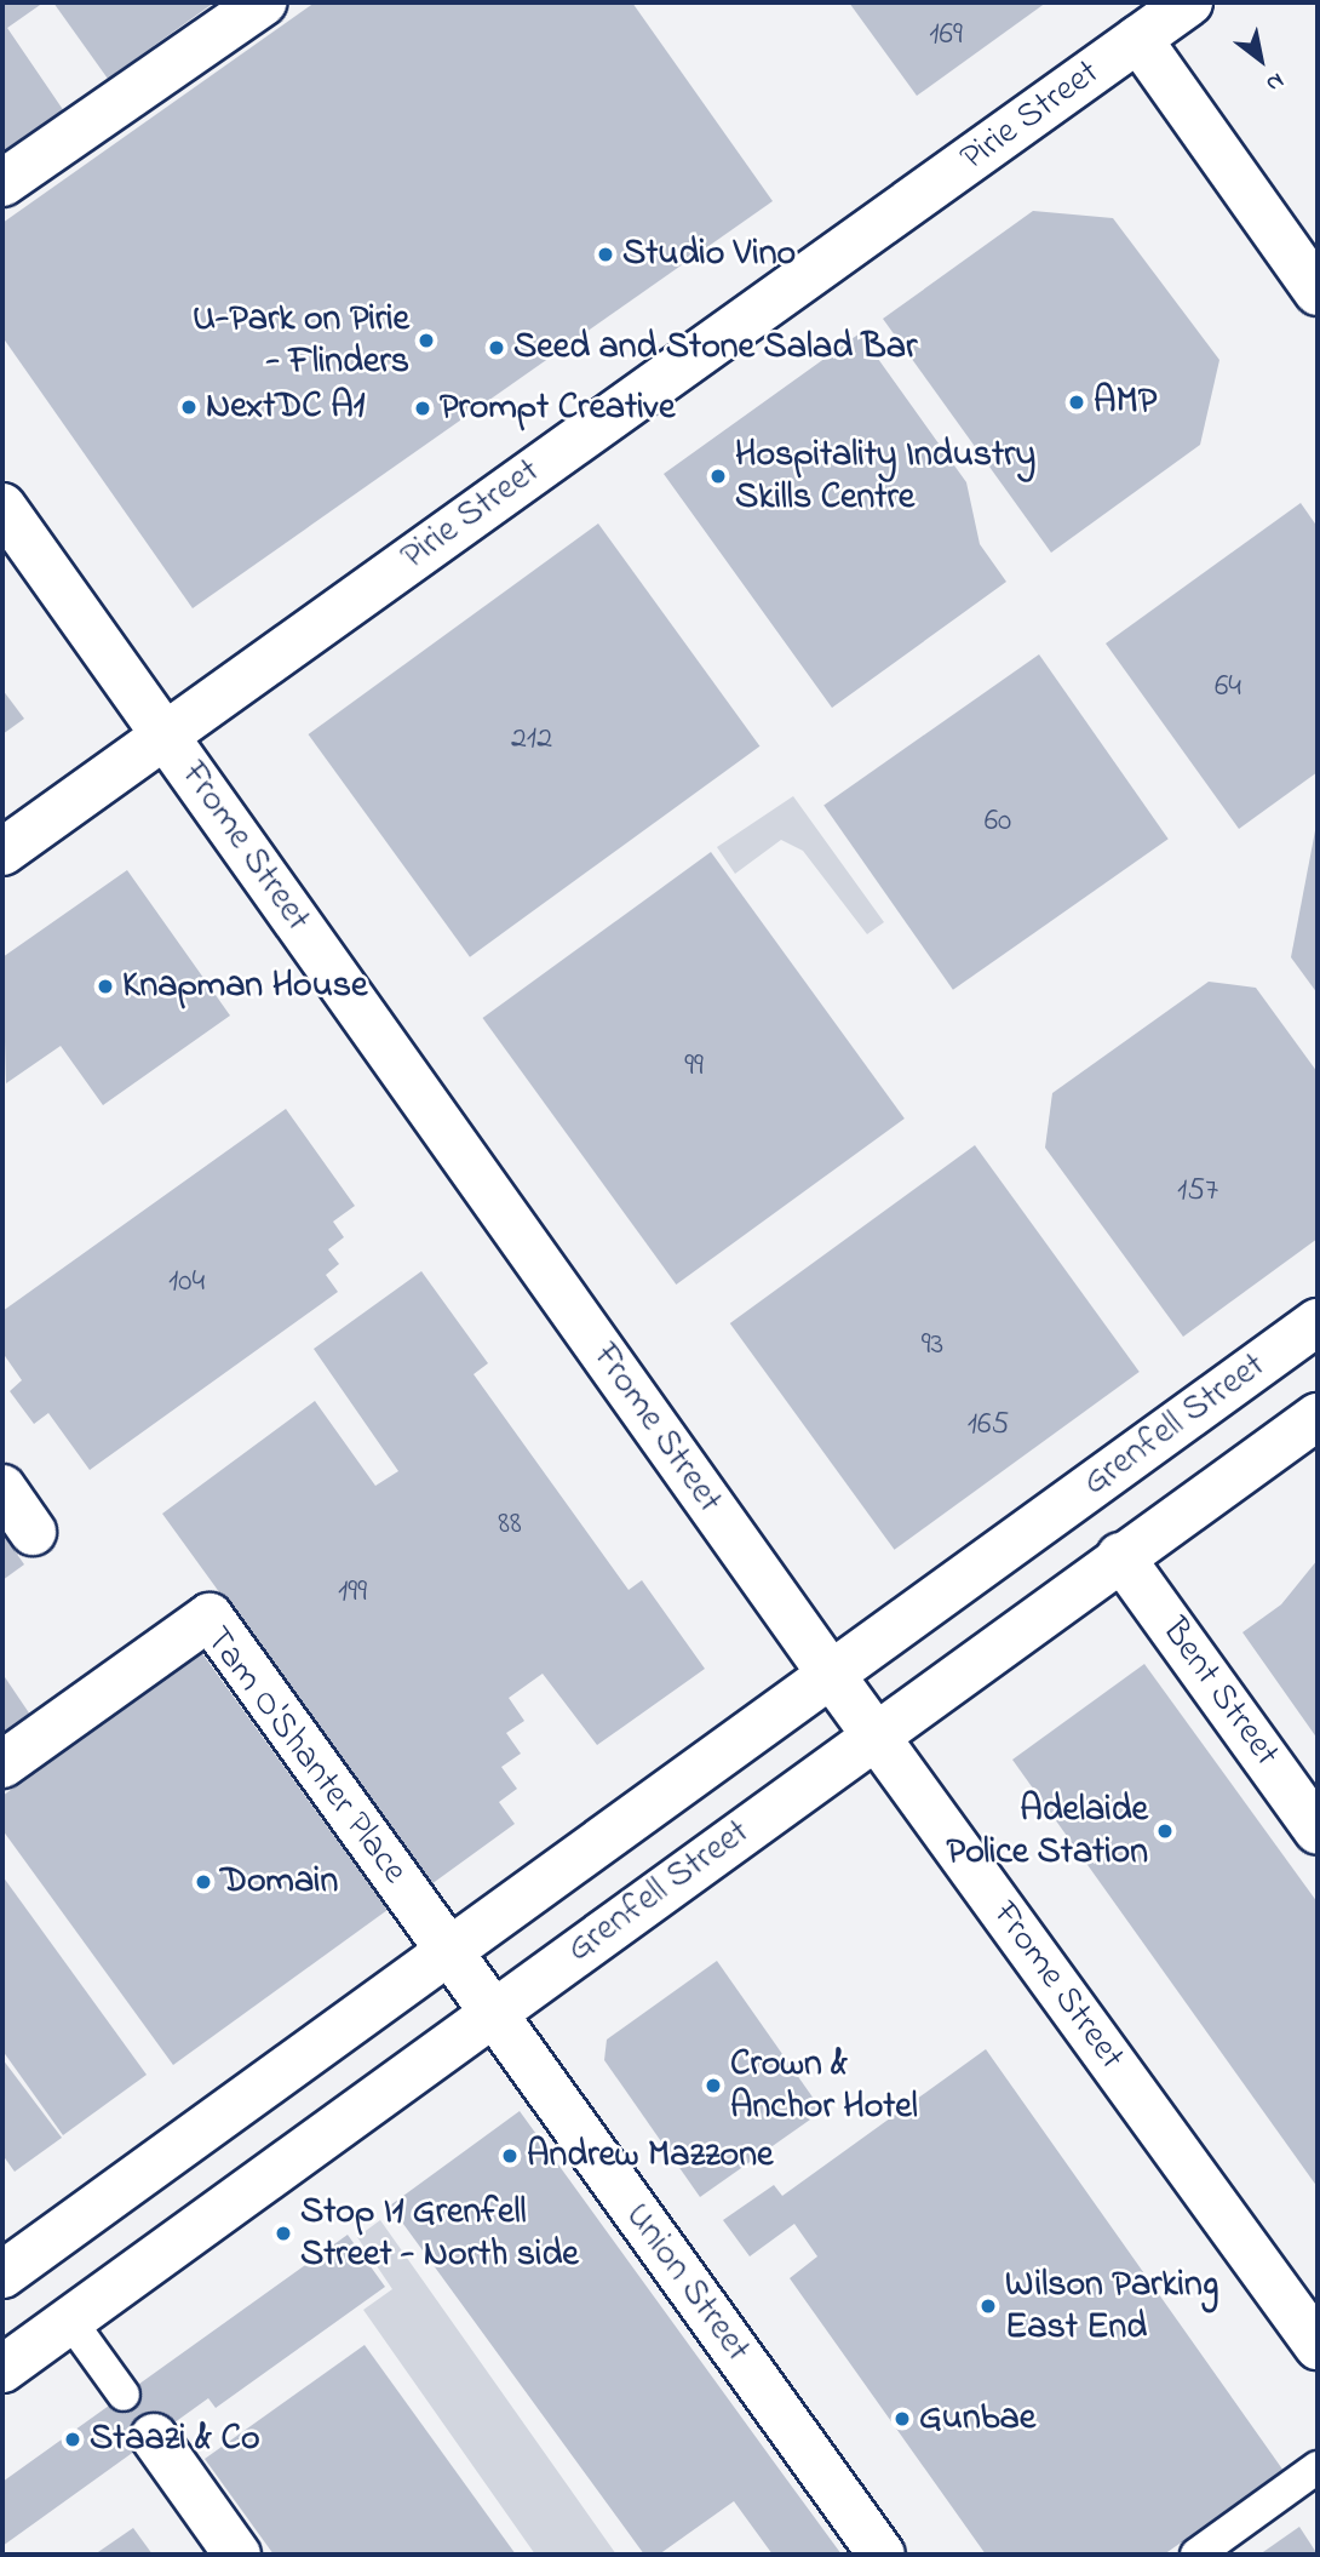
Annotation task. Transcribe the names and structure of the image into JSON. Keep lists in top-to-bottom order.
{
  "streets": {
    "street": [
      "Pirie Street",
      "Frome Street",
      "Grenfell Street",
      "Bent Street",
      "Tam O'Shanter Place",
      "Union Street"
    ]
  },
  "crossings": [
    ["Pirie Street", "Frome Street"],
    ["Frome Street", "Grenfell Street"],
    ["Grenfell Street", "Bent Street"],
    ["Grenfell Street", "Tam O'Shanter Place"],
    ["Grenfell Street", "Union Street"],
    ["Tam O'Shanter Place", "Union Street"]
  ],
  "places": [
    "Studio Vino",
    "U-Park on Pirie - Flinders",
    "Seed and Stone Salad Bar",
    "AMP",
    "NextDC A1",
    "Prompt Creative",
    "Hospitality Industry Skills Centre",
    "Knapman House",
    "Adelaide Police Station",
    "Domain",
    "Crown & Anchor Hotel",
    "Andrew Mazzone",
    "Stop I1 Grenfell Street - North side",
    "Wilson Parking East End",
    "Gunbae",
    "Staazi & Co"
  ],
  "house_numbers": [
    "169",
    "64",
    "212",
    "60",
    "99",
    "157",
    "104",
    "93",
    "165",
    "88",
    "199"
  ],
  "north": "bottom right"
}
